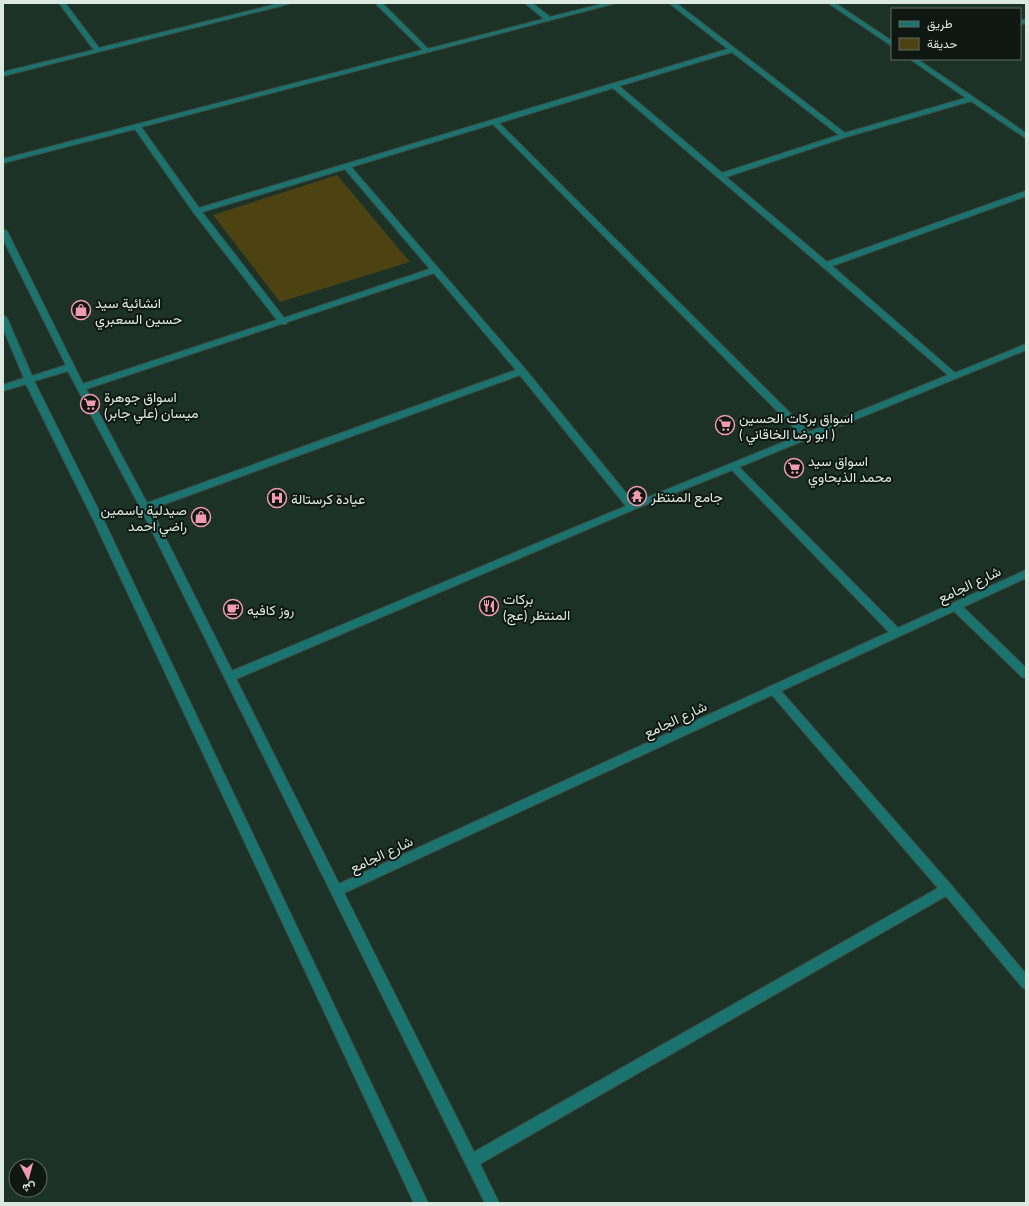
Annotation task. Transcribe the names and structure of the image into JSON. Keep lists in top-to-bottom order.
{
  "streets": {
    "street": ["شارع الجامع"]
  },
  "places": {
    "shop": ["انشائية سيد حسين السعبري", "صيدلية ياسمين راضي احمد"],
    "supermarket": ["اسواق جوهرة ميسان (علي جابر)", "اسواق بركات الحسين ( ابو رضا الخاقاني )", "اسواق سيد محمد الذبحاوي"],
    "temple": ["جامع المنتظر"],
    "hospital": ["عيادة كرستالة"],
    "restaurant": ["بركات المنتظر (عج)"],
    "cafe": ["روز كافيه"]
  },
  "legend": ["طريق", "حديقة"],
  "north": "bottom"
}
